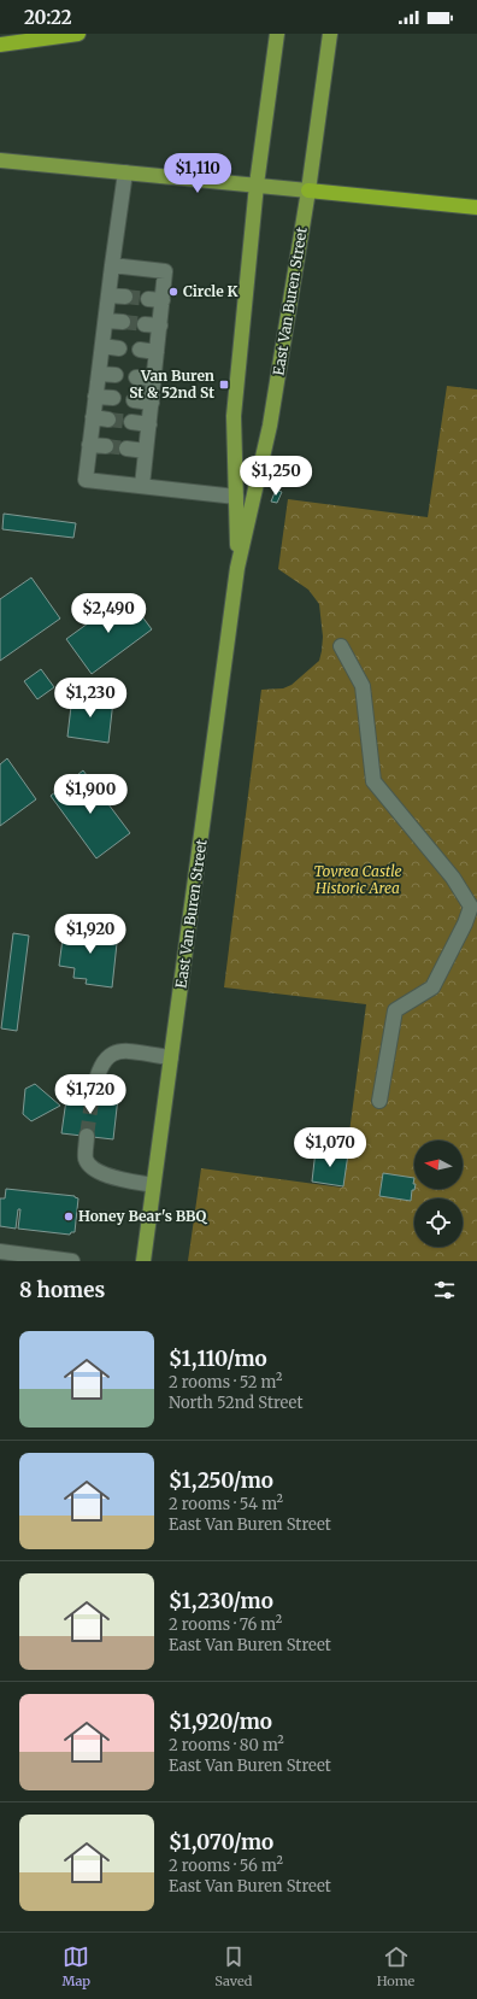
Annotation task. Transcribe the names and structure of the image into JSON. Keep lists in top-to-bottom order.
{
  "streets": {
    "main road": ["East Van Buren Street"]
  },
  "parks": ["Tovrea Castle Historic Area"],
  "places": {
    "other": ["Circle K", "Honey Bear's BBQ"],
    "transit": ["Van Buren St & 52nd St"]
  },
  "north": "left",
  "page": {
    "status": "20:22",
    "price": [
      "$1,110",
      "$1,250",
      "$2,490",
      "$1,230",
      "$1,900",
      "$1,920",
      "$1,720",
      "$1,070"
    ],
    "heading": "8 homes",
    "list": [
      {
        "name": "$1,110/mo",
        "note": "2 rooms · 52 m² · North 52nd Street"
      },
      {
        "name": "$1,250/mo",
        "note": "2 rooms · 54 m² · East Van Buren Street"
      },
      {
        "name": "$1,230/mo",
        "note": "2 rooms · 76 m² · East Van Buren Street"
      },
      {
        "name": "$1,920/mo",
        "note": "2 rooms · 80 m² · East Van Buren Street"
      },
      {
        "name": "$1,070/mo",
        "note": "2 rooms · 56 m² · East Van Buren Street"
      }
    ],
    "tabs": ["Map", "Saved", "Home"]
  }
}
